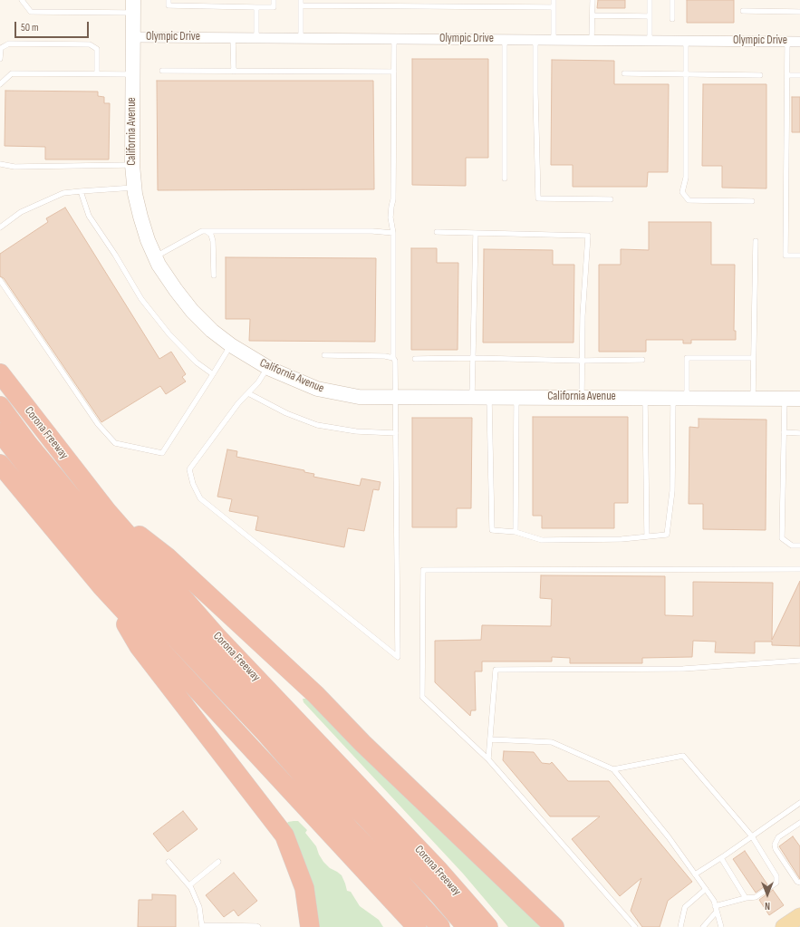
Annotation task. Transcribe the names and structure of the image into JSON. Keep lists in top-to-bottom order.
{
  "streets": {
    "highway": ["Corona Freeway"],
    "main road": ["California Avenue"],
    "street": ["Olympic Drive"]
  },
  "crossings": [
    ["Olympic Drive", "California Avenue"]
  ],
  "scale_bar": "50 m",
  "north": "bottom"
}
